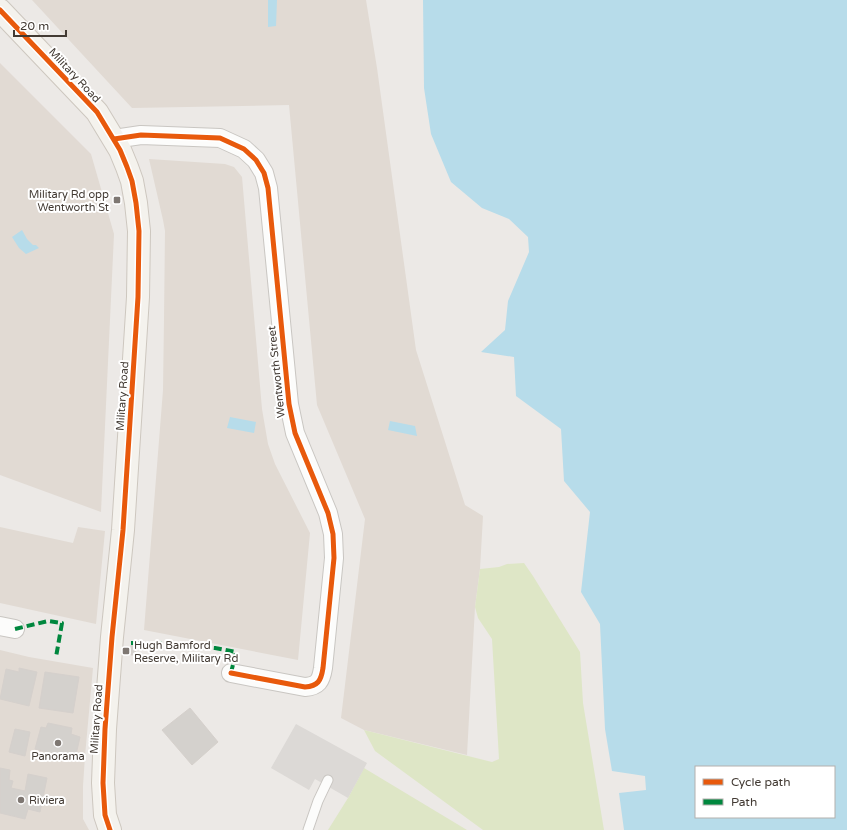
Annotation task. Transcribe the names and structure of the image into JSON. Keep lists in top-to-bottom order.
{
  "streets": {
    "street": ["Military Road", "Wentworth Street"]
  },
  "crossings": [
    ["Military Road", "Wentworth Street"]
  ],
  "places": {
    "transit": ["Military Rd opp Wentworth St", "Hugh Bamford Reserve, Military Rd"],
    "other": ["Panorama", "Riviera"]
  },
  "legend": ["Cycle path", "Path"],
  "scale_bar": "20 m"
}
